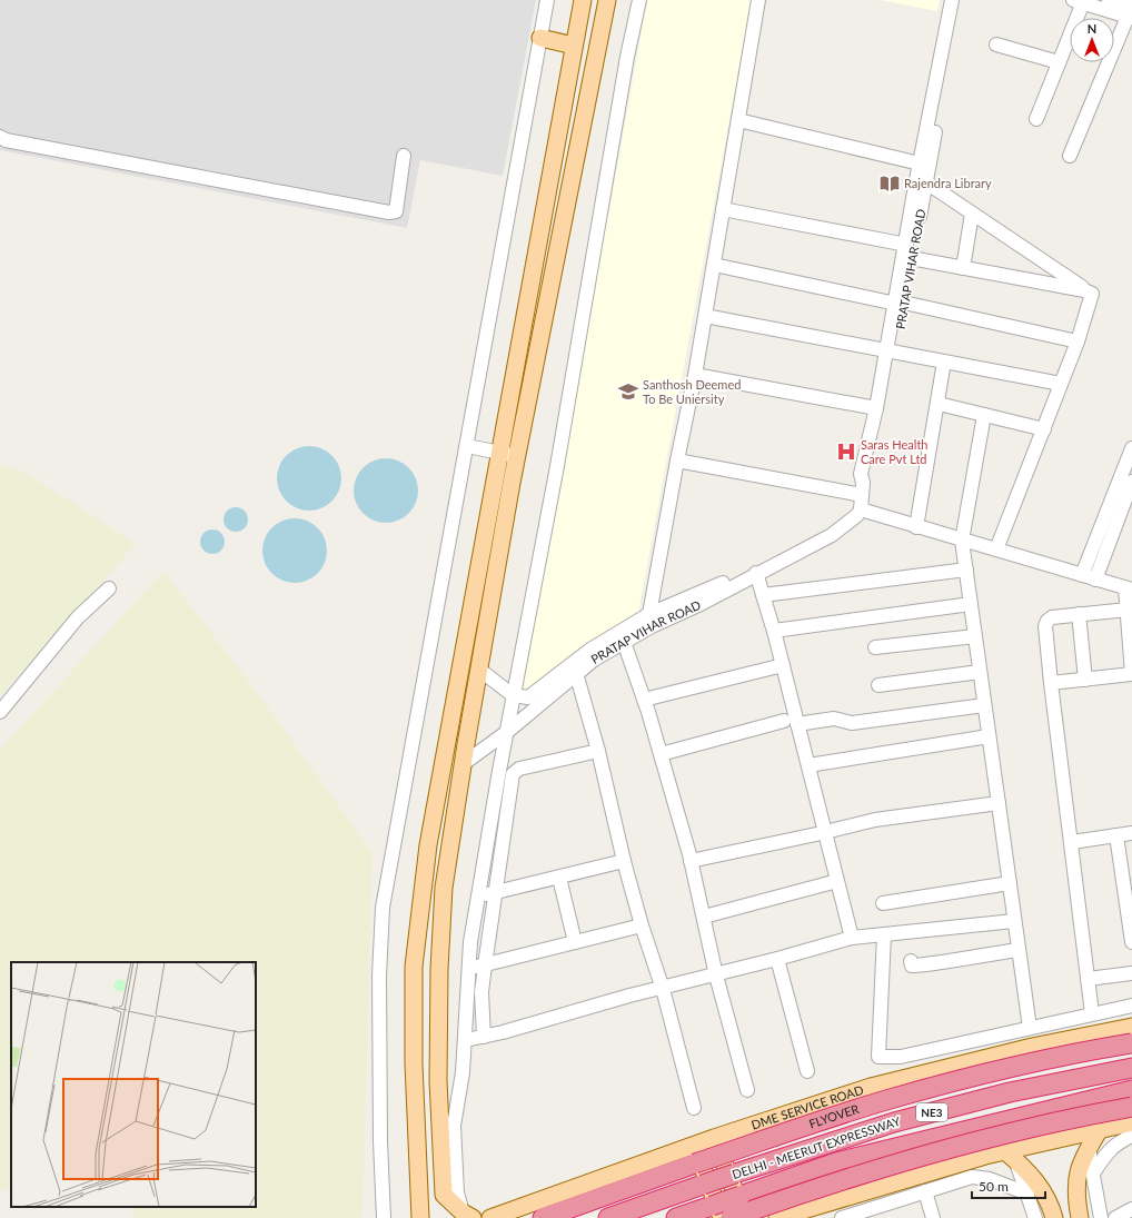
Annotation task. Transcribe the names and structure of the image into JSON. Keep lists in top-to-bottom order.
{
  "streets": {
    "highway": ["NE3", "FLYOVER", "DELHI - MEERUT EXPRESSWAY"],
    "main road": ["DME SERVICE ROAD"],
    "street": ["PRATAP VIHAR ROAD"]
  },
  "places": {
    "library": ["Rajendra Library"],
    "school or university": ["Santhosh Deemed To Be Uniersity"],
    "hospital": ["Saras Health Care Pvt Ltd"]
  },
  "scale_bar": "50 m",
  "north": "top"
}
